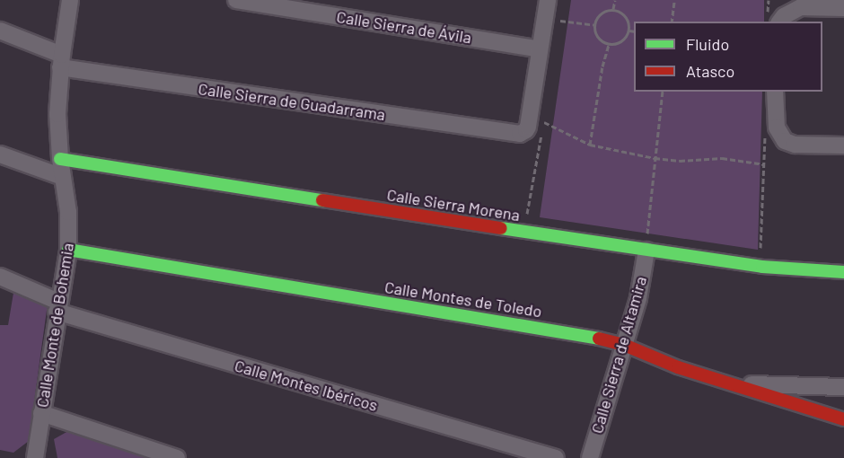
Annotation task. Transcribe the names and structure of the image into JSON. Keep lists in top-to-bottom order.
{
  "streets": {
    "street": [
      "Calle Sierra de Ávila",
      "Calle Sierra de Guadarrama",
      "Calle Sierra Morena",
      "Calle Montes de Toledo",
      "Calle Monte de Bohemia",
      "Calle Sierra de Altamira",
      "Calle Montes Ibéricos"
    ]
  },
  "crossings": [
    ["Calle Sierra de Ávila", "Calle Sierra de Guadarrama"],
    ["Calle Sierra de Guadarrama", "Calle Monte de Bohemia"],
    ["Calle Sierra Morena", "Calle Monte de Bohemia"],
    ["Calle Sierra Morena", "Calle Sierra de Altamira"],
    ["Calle Montes de Toledo", "Calle Monte de Bohemia"],
    ["Calle Montes de Toledo", "Calle Sierra de Altamira"],
    ["Calle Monte de Bohemia", "Calle Montes Ibéricos"]
  ],
  "legend": ["Fluido", "Atasco"]
}
